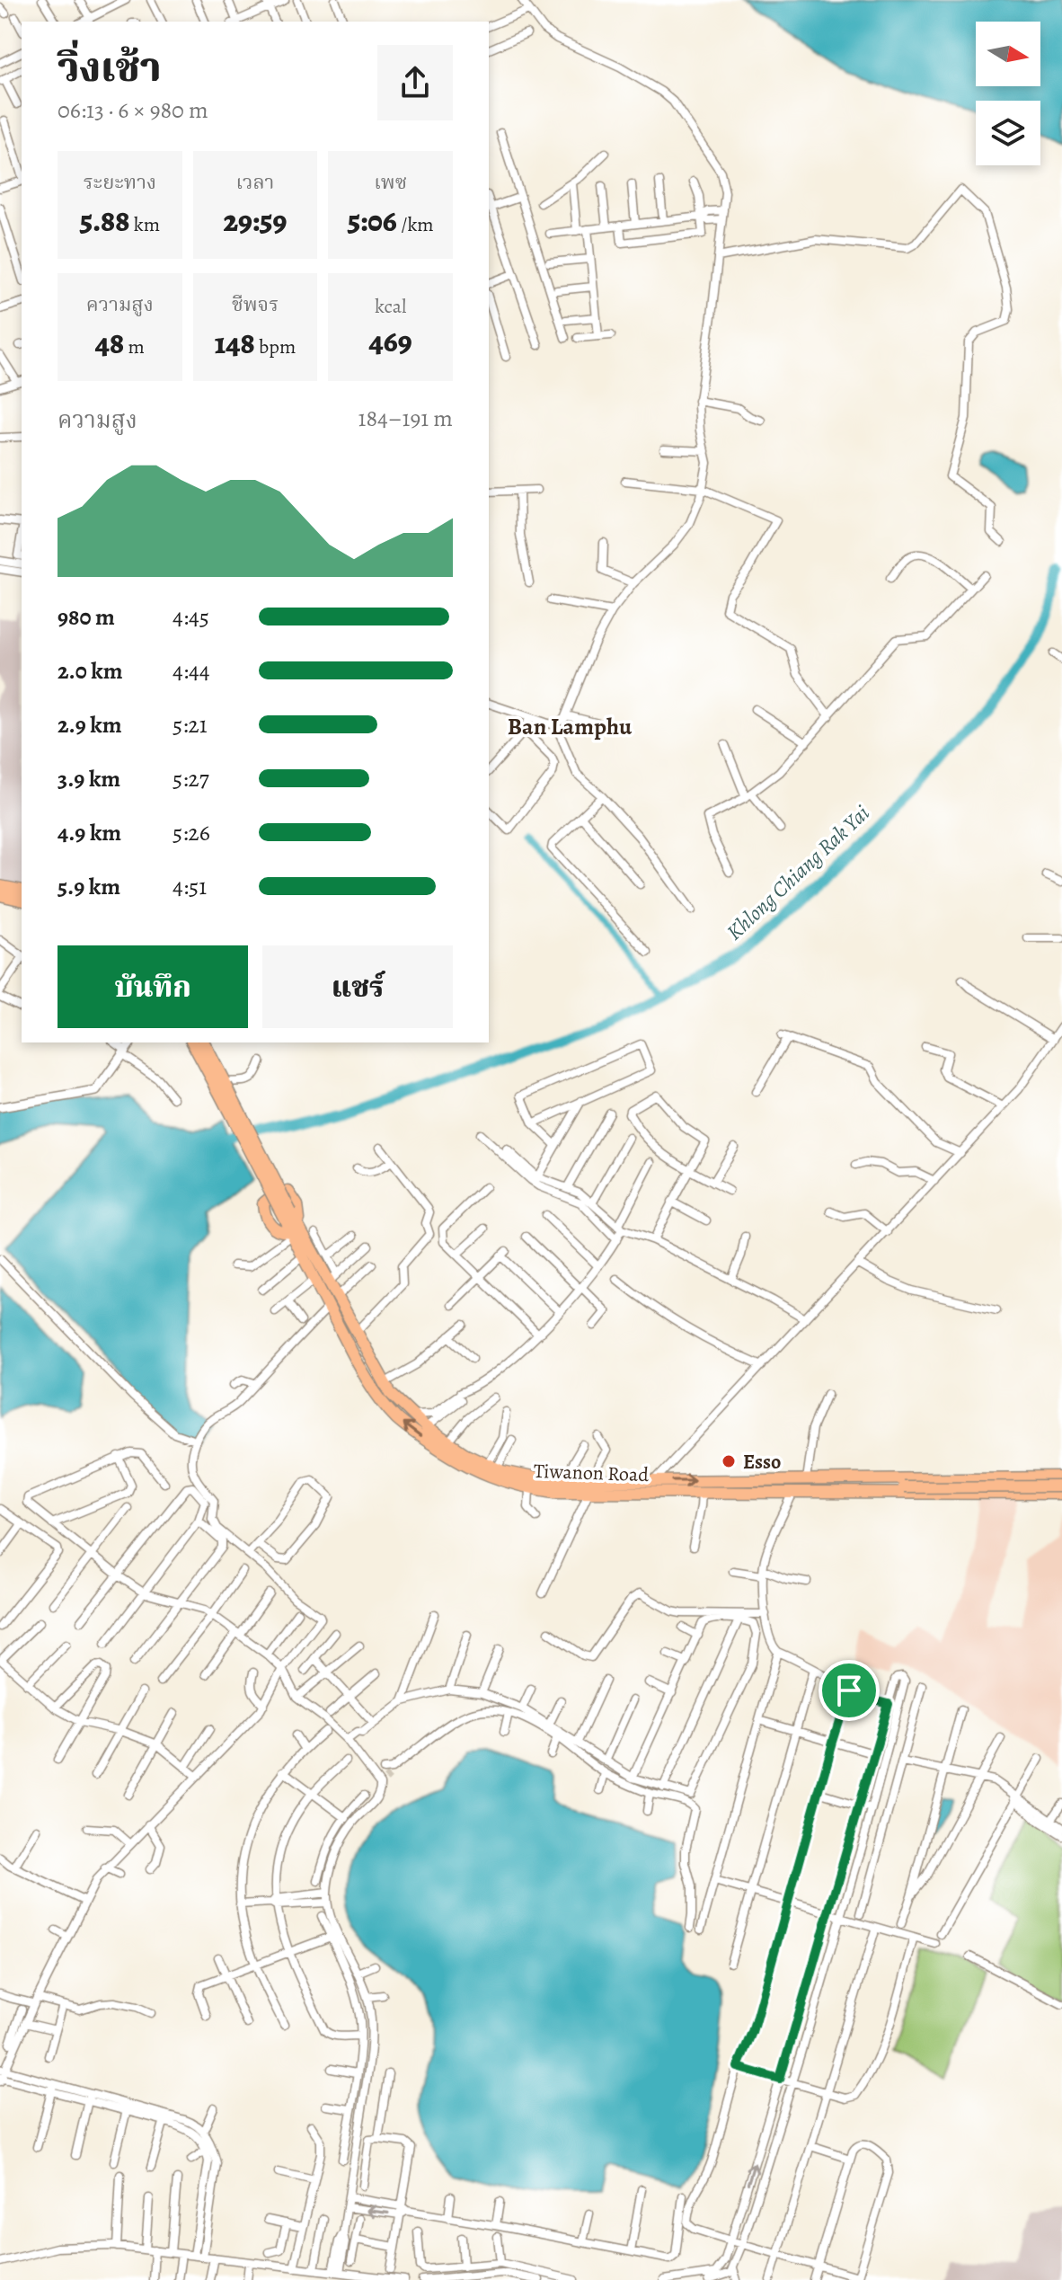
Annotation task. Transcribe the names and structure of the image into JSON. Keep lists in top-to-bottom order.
{
  "streets": {
    "main road": ["Tiwanon Road"]
  },
  "districts": ["Ban Lamphu"],
  "water": ["Khlong Chiang Rak Yai"],
  "places": ["Esso"],
  "north": "right",
  "page": {
    "heading": ["วิ่งเช้า", "06:13 · 6 × 980 m"],
    "stats": [
      ["ระยะทาง", "5.88 km"],
      ["เวลา", "29:59"],
      ["เพซ", "5:06 /km"],
      ["ความสูง", "48 m"],
      ["ชีพจร", "148 bpm"],
      ["kcal", "469"]
    ],
    "chart": ["ความสูง", "184–191 m"],
    "list": [
      {
        "name": "980 m",
        "note": "4:45"
      },
      {
        "name": "2.0 km",
        "note": "4:44"
      },
      {
        "name": "2.9 km",
        "note": "5:21"
      },
      {
        "name": "3.9 km",
        "note": "5:27"
      },
      {
        "name": "4.9 km",
        "note": "5:26"
      },
      {
        "name": "5.9 km",
        "note": "4:51"
      }
    ],
    "buttons": ["บันทึก", "แชร์"]
  }
}
